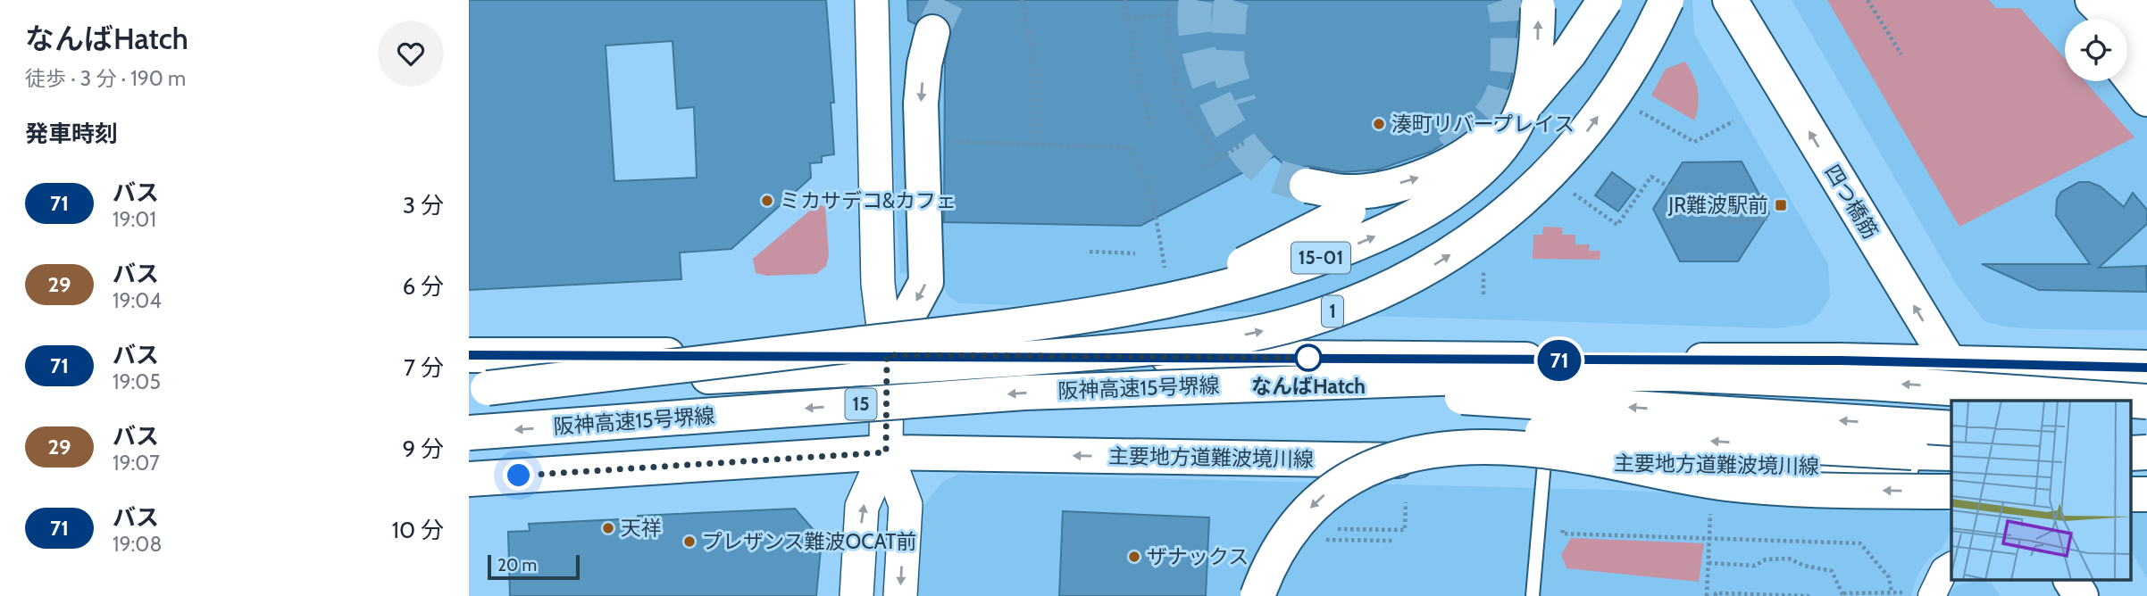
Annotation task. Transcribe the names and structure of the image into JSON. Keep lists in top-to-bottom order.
{
  "streets": {
    "main road": [
      "四つ橋筋",
      "15-01",
      "1",
      "阪神高速15号堺線",
      "15",
      "主要地方道難波境川線"
    ]
  },
  "crossings": [
    ["15-01", "阪神高速15号堺線"],
    ["1", "阪神高速15号堺線"]
  ],
  "one_way": ["四つ橋筋"],
  "places": {
    "other": [
      "湊町リバープレイス",
      "ミカサデコ&カフェ",
      "なんばHatch",
      "天祥",
      "プレザンス難波OCAT前",
      "ザナックス"
    ],
    "transit": ["JR難波駅前"]
  },
  "lines": ["bus line 71"],
  "scale_bar": "20 m",
  "page": {
    "heading": [
      ["なんばHatch", "徒歩 · 3 分 · 190 m"],
      "発車時刻"
    ],
    "on_map": "71",
    "list": [
      {
        "mark": "71",
        "name": "バス",
        "note": "19:01",
        "value": "3 分"
      },
      {
        "mark": "29",
        "name": "バス",
        "note": "19:04",
        "value": "6 分"
      },
      {
        "mark": "71",
        "name": "バス",
        "note": "19:05",
        "value": "7 分"
      },
      {
        "mark": "29",
        "name": "バス",
        "note": "19:07",
        "value": "9 分"
      },
      {
        "mark": "71",
        "name": "バス",
        "note": "19:08",
        "value": "10 分"
      }
    ],
    "scale": "20 m"
  }
}
